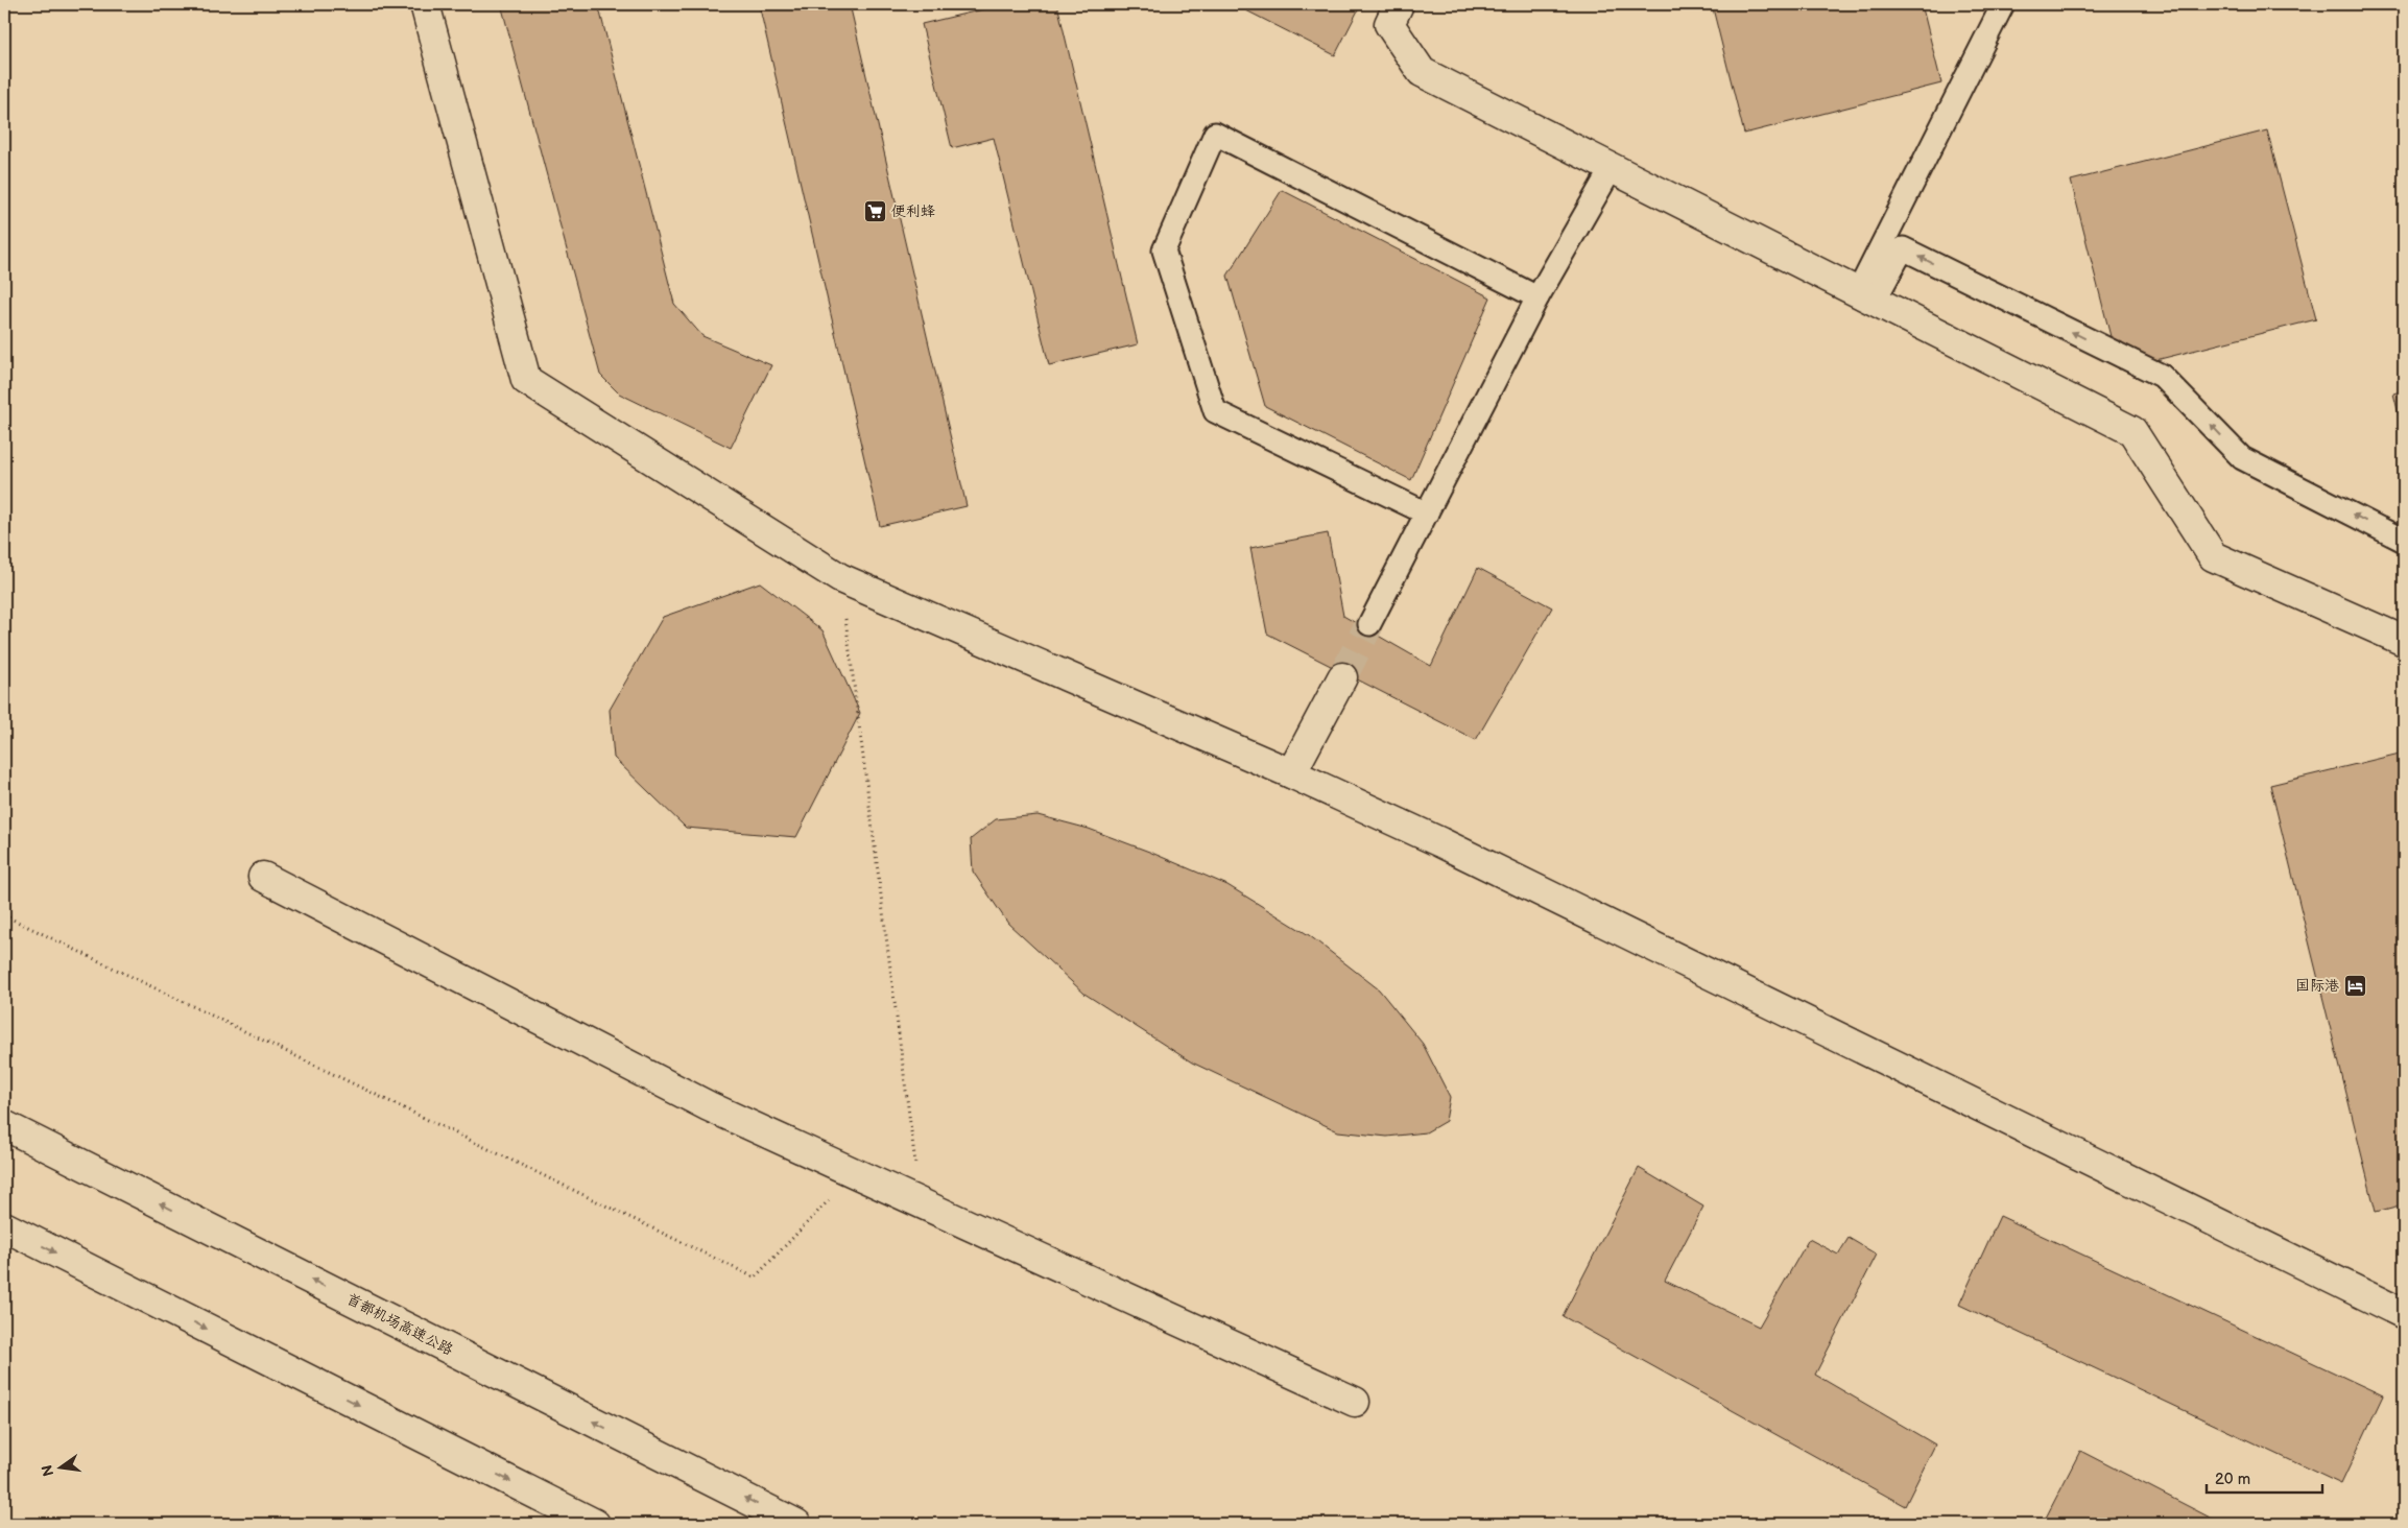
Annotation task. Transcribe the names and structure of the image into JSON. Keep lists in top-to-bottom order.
{
  "streets": {
    "main road": ["首都机场高速公路"]
  },
  "places": {
    "supermarket": ["便利蜂"],
    "hotel": ["国际港"]
  },
  "scale_bar": "20 m",
  "north": "left"
}
